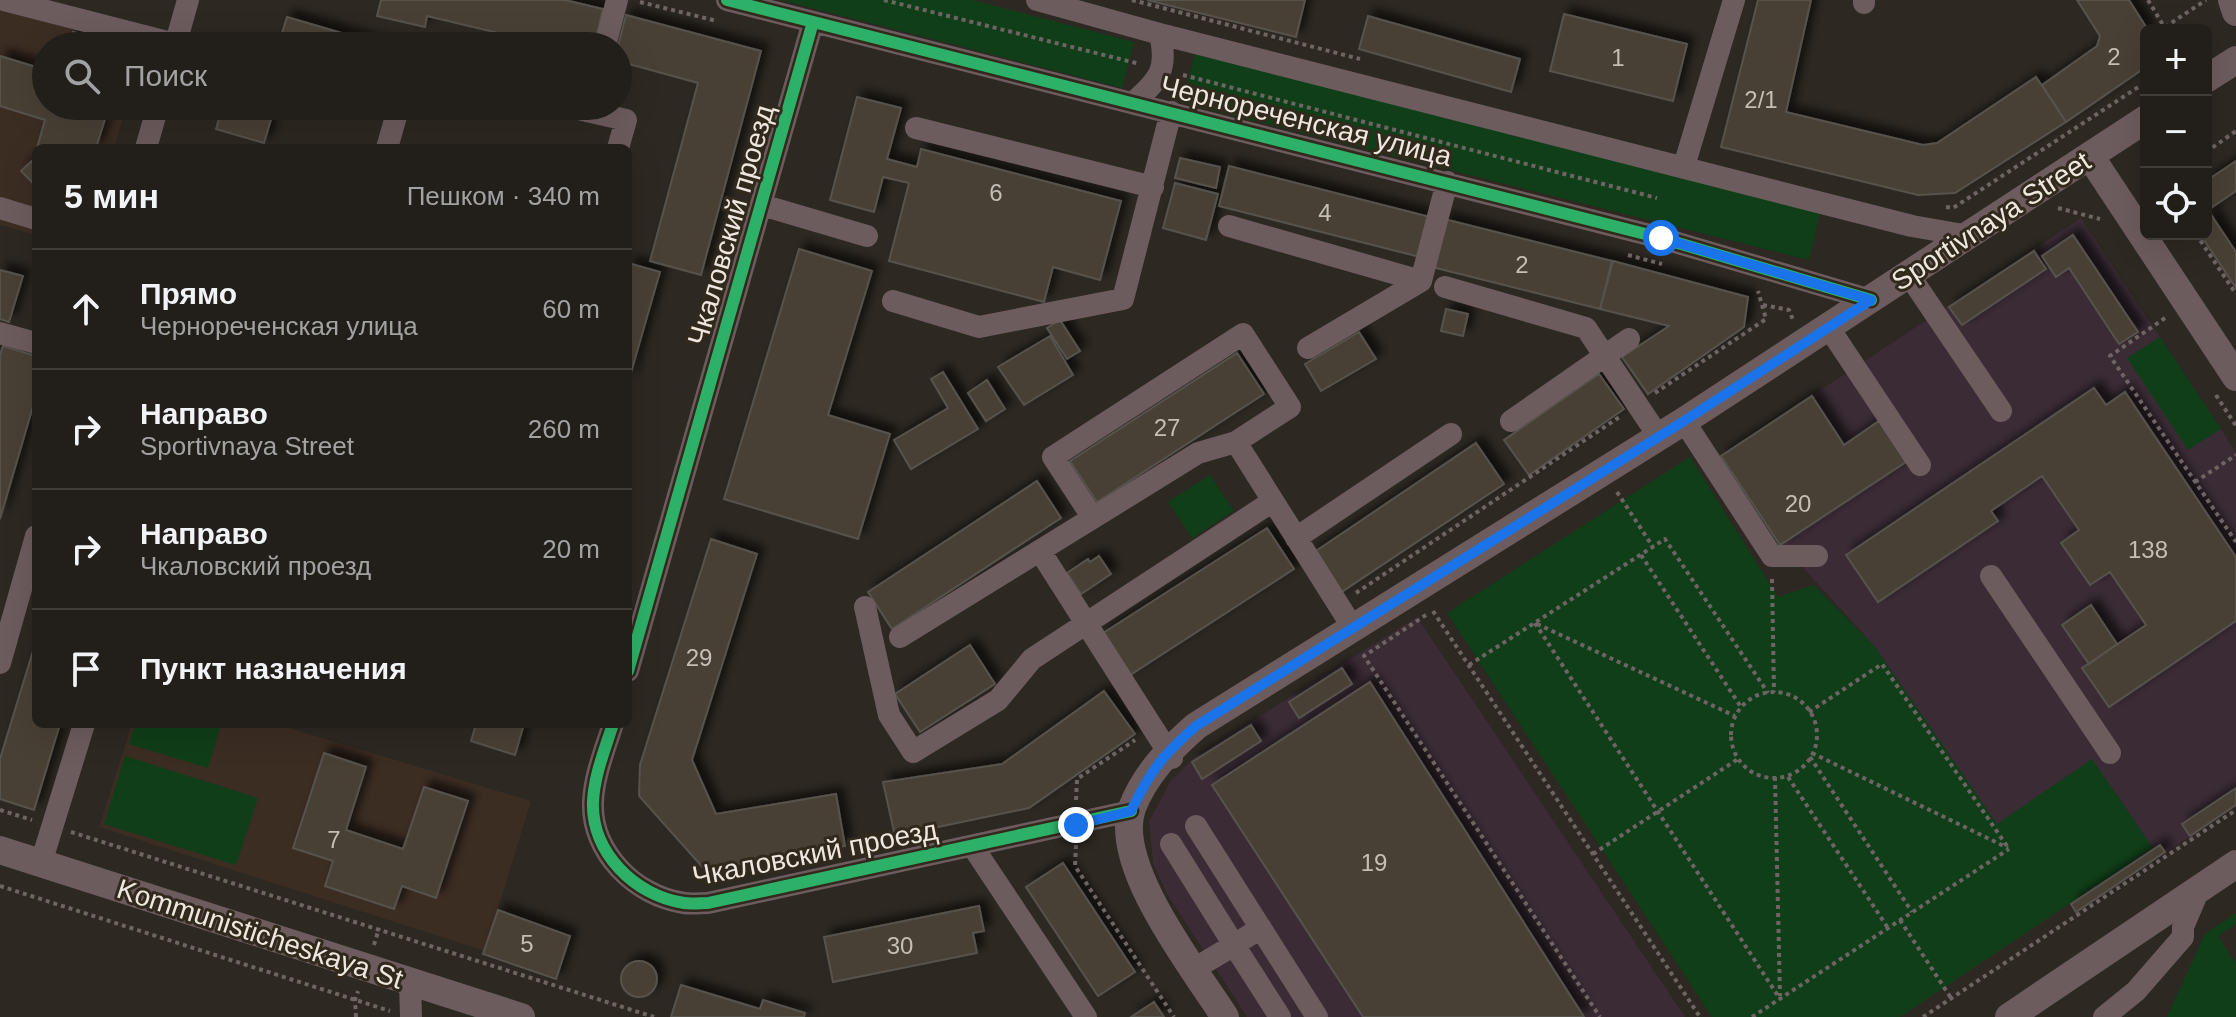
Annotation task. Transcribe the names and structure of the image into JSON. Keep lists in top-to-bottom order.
{
  "streets": {
    "main road": ["Sportivnaya Street", "Kommunisticheskaya St"],
    "street": ["Чернореченская улица", "Чкаловский проезд"]
  },
  "crossings": [
    ["Чернореченская улица", "Sportivnaya Street"],
    ["Чернореченская улица", "Чкаловский проезд"],
    ["Sportivnaya Street", "Чкаловский проезд"]
  ],
  "house_numbers": [
    "2",
    "1",
    "2/1",
    "6",
    "4",
    "2",
    "27",
    "20",
    "138",
    "29",
    "7",
    "19",
    "5",
    "30"
  ],
  "page": {
    "map_buttons": ["+", "−"],
    "search": "Поиск",
    "heading": ["5 мин", "Пешком · 340 m"],
    "list": [
      ["Прямо", "Чернореченская улица", "60 m"],
      ["Направо", "Sportivnaya Street", "260 m"],
      ["Направо", "Чкаловский проезд", "20 m"],
      "Пункт назначения"
    ]
  }
}
